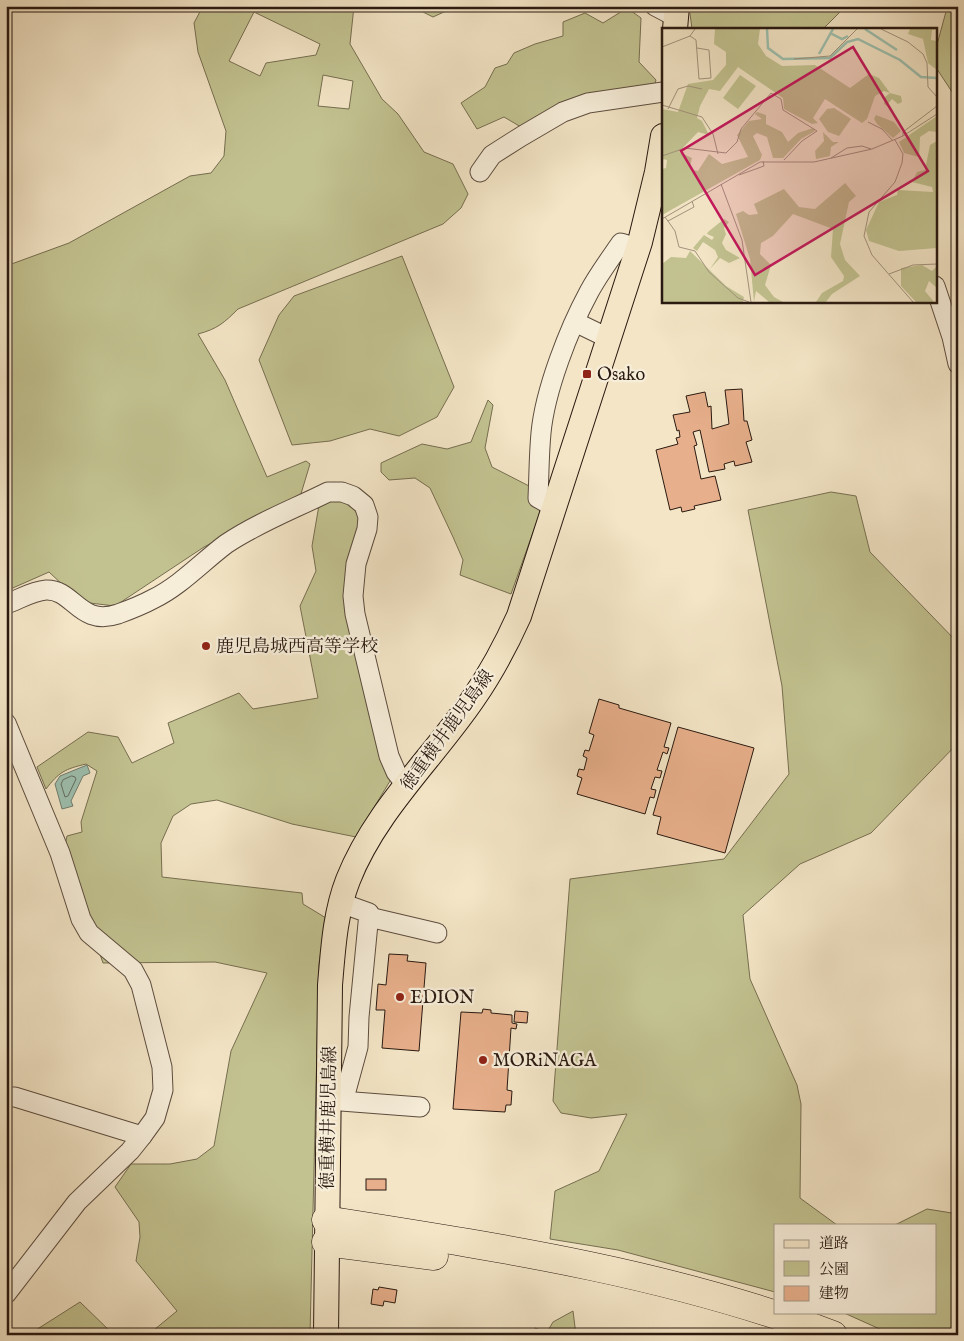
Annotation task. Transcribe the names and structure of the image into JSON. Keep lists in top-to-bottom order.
{
  "streets": {
    "main road": ["徳重横井鹿児島線"]
  },
  "places": {
    "transit": ["Osako"],
    "other": ["鹿児島城西高等学校", "EDION", "MORiNAGA"]
  },
  "legend": ["道路", "公園", "建物"]
}
